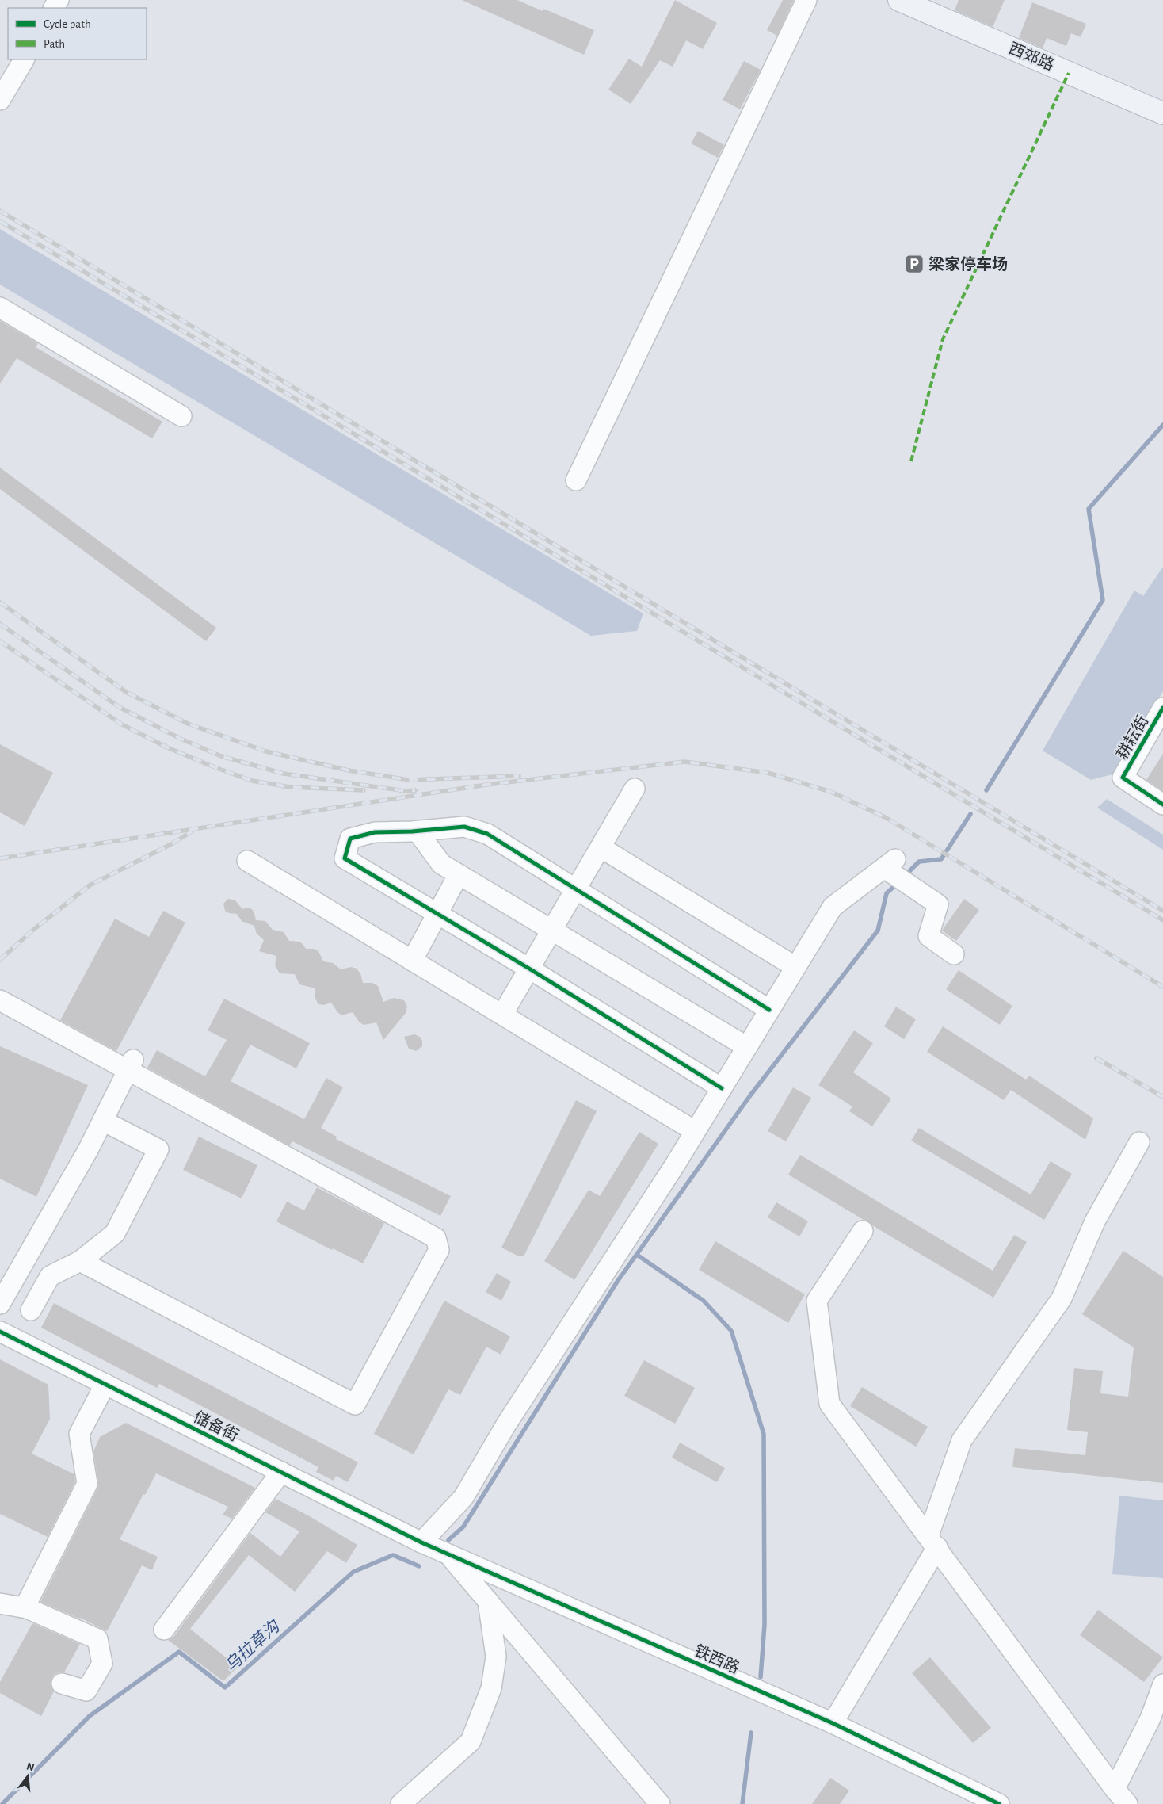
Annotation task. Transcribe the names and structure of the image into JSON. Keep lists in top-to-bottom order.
{
  "streets": {
    "main road": ["西郊路"],
    "street": ["耕耘街", "储备街", "铁西路"]
  },
  "crossings": [
    ["储备街", "铁西路"]
  ],
  "water": ["乌拉草沟"],
  "places": {
    "parking": ["梁家停车场"]
  },
  "legend": ["Cycle path", "Path"],
  "north": "top"
}
